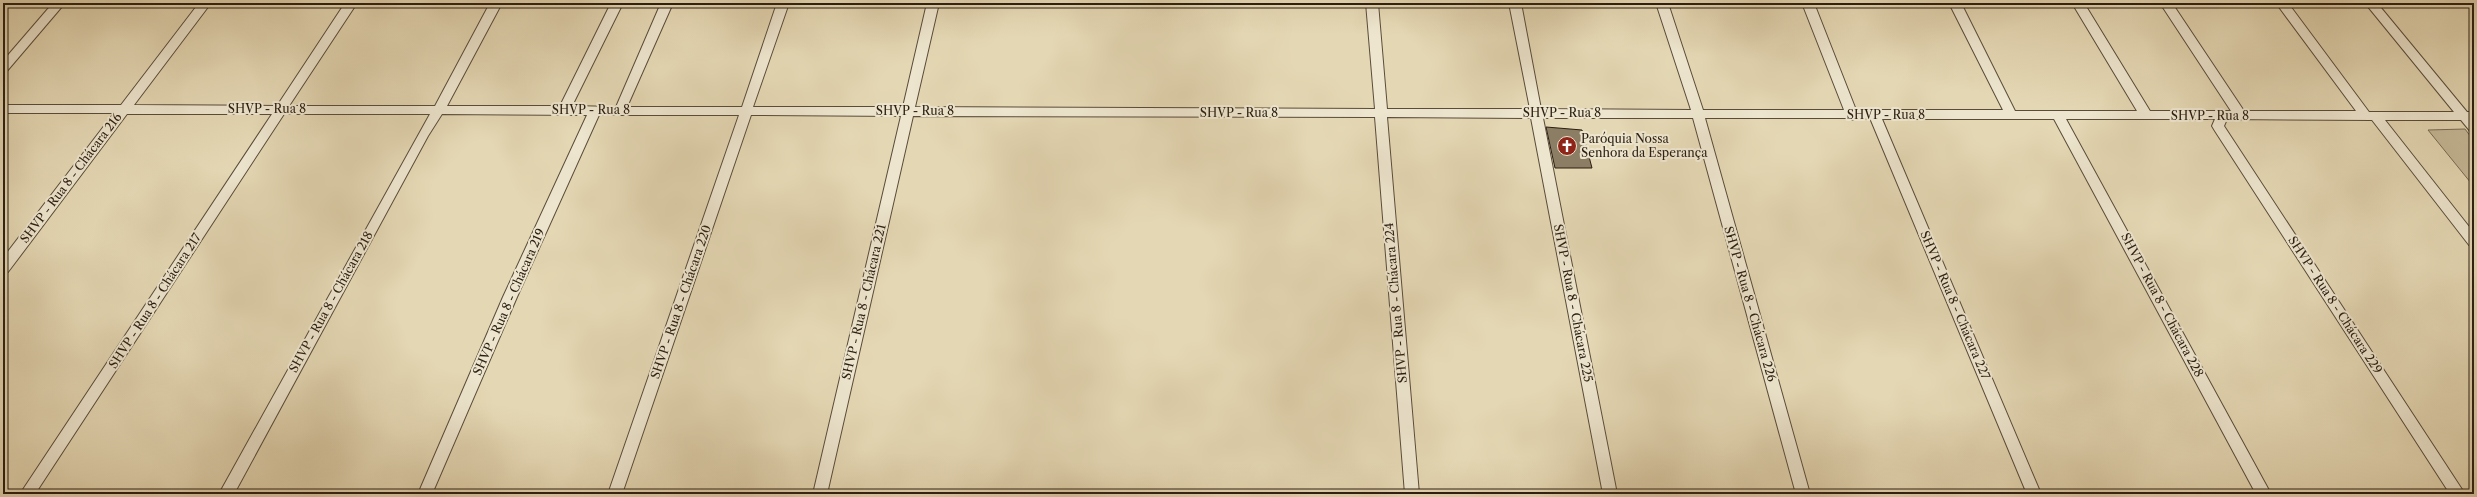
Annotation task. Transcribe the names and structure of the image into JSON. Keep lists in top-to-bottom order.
{
  "streets": {
    "street": [
      "SHVP - Rua 8",
      "SHVP - Rua 8 - Chácara 216",
      "SHVP - Rua 8 - Chácara 217",
      "SHVP - Rua 8 - Chácara 218",
      "SHVP - Rua 8 - Chácara 219",
      "SHVP - Rua 8 - Chácara 220",
      "SHVP - Rua 8 - Chácara 221",
      "SHVP - Rua 8 - Chácara 224",
      "SHVP - Rua 8 - Chácara 225",
      "SHVP - Rua 8 - Chácara 226",
      "SHVP - Rua 8 - Chácara 227",
      "SHVP - Rua 8 - Chácara 228",
      "SHVP - Rua 8 - Chácara 229"
    ]
  },
  "crossings": [
    ["SHVP - Rua 8", "SHVP - Rua 8 - Chácara 216"],
    ["SHVP - Rua 8", "SHVP - Rua 8 - Chácara 217"],
    ["SHVP - Rua 8", "SHVP - Rua 8 - Chácara 218"],
    ["SHVP - Rua 8", "SHVP - Rua 8 - Chácara 219"],
    ["SHVP - Rua 8", "SHVP - Rua 8 - Chácara 220"],
    ["SHVP - Rua 8", "SHVP - Rua 8 - Chácara 221"],
    ["SHVP - Rua 8", "SHVP - Rua 8 - Chácara 224"],
    ["SHVP - Rua 8", "SHVP - Rua 8 - Chácara 225"],
    ["SHVP - Rua 8", "SHVP - Rua 8 - Chácara 226"],
    ["SHVP - Rua 8", "SHVP - Rua 8 - Chácara 227"],
    ["SHVP - Rua 8", "SHVP - Rua 8 - Chácara 228"],
    ["SHVP - Rua 8", "SHVP - Rua 8 - Chácara 229"]
  ],
  "places": {
    "church": ["Paróquia Nossa Senhora da Esperança"]
  }
}
